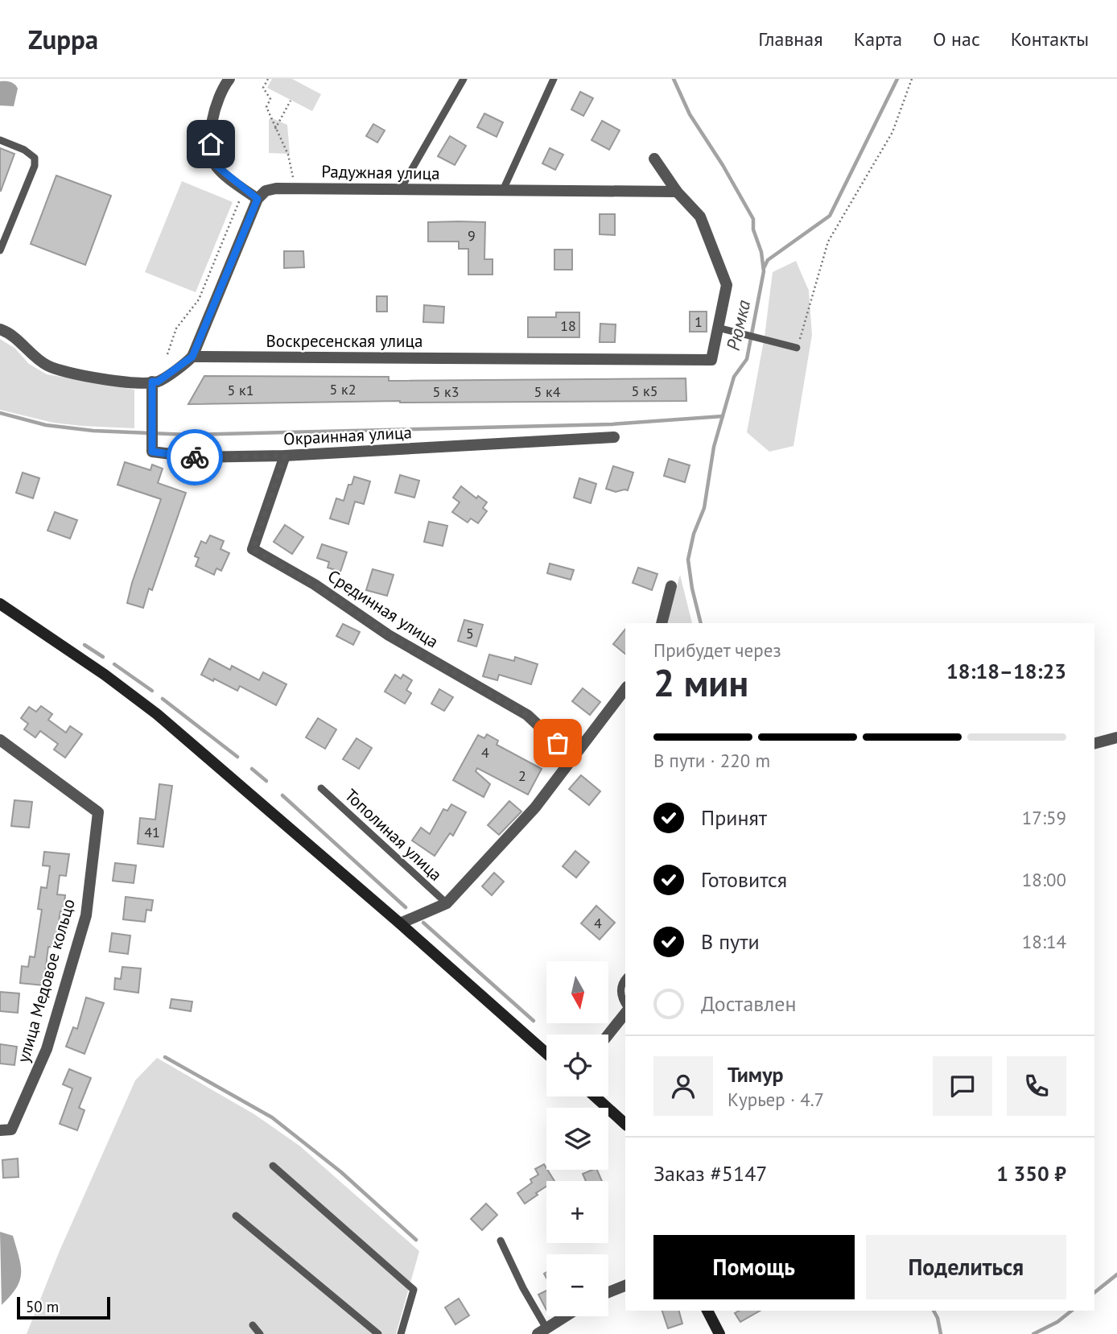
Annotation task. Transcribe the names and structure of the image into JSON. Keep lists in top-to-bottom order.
{
  "streets": {
    "street": [
      "Радужная улица",
      "Воскресенская улица",
      "Окраинная улица",
      "Срединная улица",
      "улица Медовое кольцо"
    ],
    "lane": ["Тополиная улица"]
  },
  "crossings": [
    ["Окраинная улица", "Срединная улица"]
  ],
  "water": ["Рюмка"],
  "house_numbers": [
    "9",
    "1",
    "18",
    "5 к2",
    "5 к1",
    "5 к5",
    "5 к3",
    "5 к4",
    "5",
    "4",
    "2",
    "41",
    "4"
  ],
  "scale_bar": "50 m",
  "north": "bottom",
  "page": {
    "header": "Zuppa",
    "nav": [
      "Главная",
      "Карта",
      "О нас",
      "Контакты"
    ],
    "heading": ["2 мин", "Прибудет через", "18:18–18:23"],
    "panel": [
      "Тимур",
      "Курьер · 4.7",
      "Заказ #5147",
      "1 350 ₽"
    ],
    "bar": "В пути · 220 m",
    "list": [
      ["Принят", "17:59"],
      ["Готовится", "18:00"],
      ["В пути", "18:14"],
      "Доставлен"
    ],
    "map_buttons": ["+", "−"],
    "buttons": ["Помощь", "Поделиться"],
    "scale": "50 m"
  }
}
